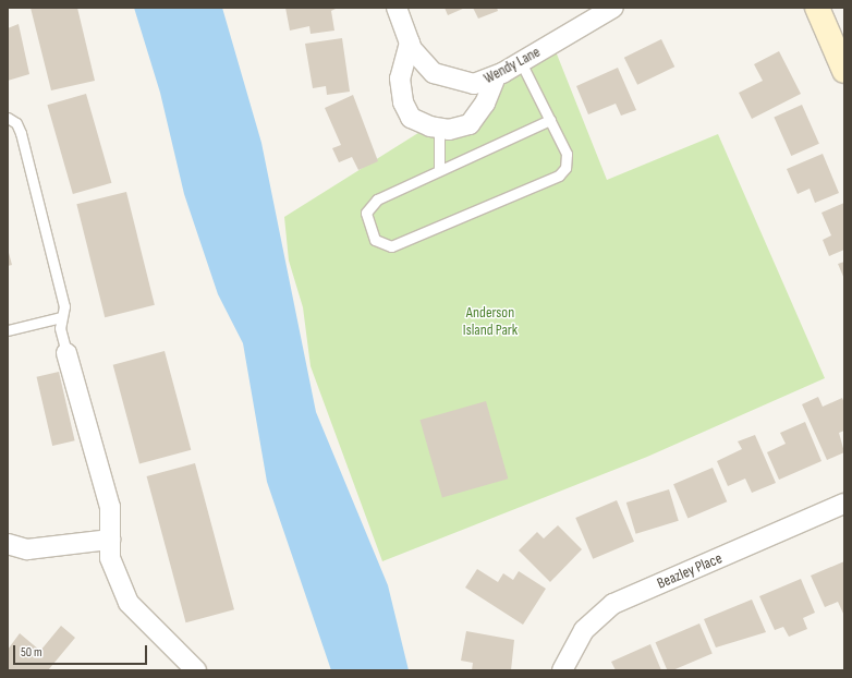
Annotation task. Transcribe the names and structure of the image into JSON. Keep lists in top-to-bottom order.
{
  "streets": {
    "street": ["Wendy Lane", "Beazley Place"]
  },
  "parks": ["Anderson Island Park"],
  "scale_bar": "50 m"
}
